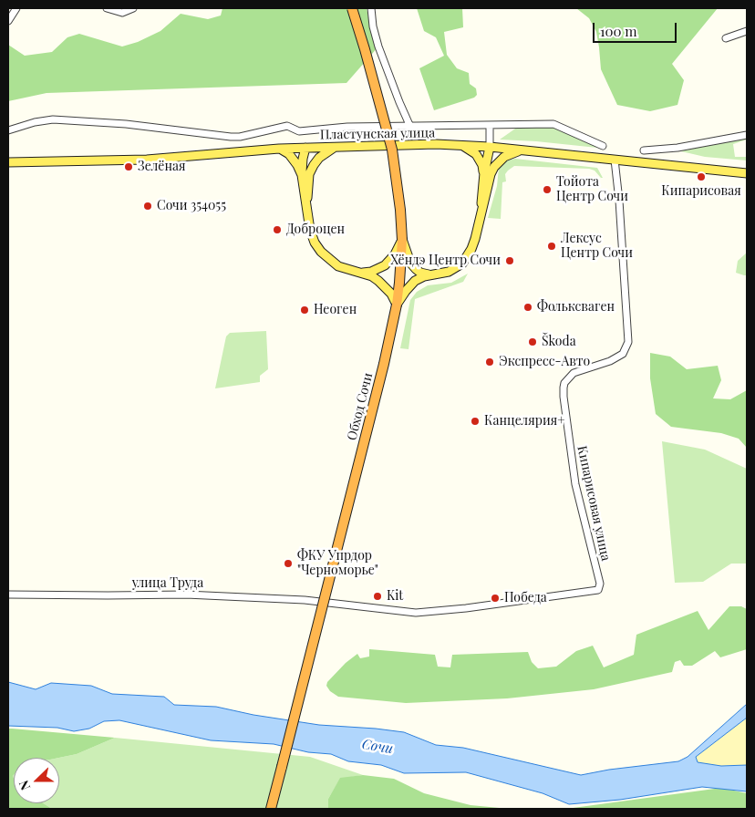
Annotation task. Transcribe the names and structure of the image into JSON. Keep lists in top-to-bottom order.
{
  "streets": {
    "highway": ["Обход Сочи"],
    "main road": ["Пластунская улица"],
    "street": ["Кипарисовая улица", "улица Труда"]
  },
  "crossings": [
    ["Пластунская улица", "Кипарисовая улица"],
    ["Кипарисовая улица", "улица Труда"]
  ],
  "water": ["Сочи"],
  "places": [
    "Зелёная",
    "Кипарисовая",
    "Тойота Центр Сочи",
    "Сочи 354055",
    "Доброцен",
    "Лексус Центр Сочи",
    "Хёндэ Центр Сочи",
    "Фольксваген",
    "Неоген",
    "Škoda",
    "Экспресс-Авто",
    "Канцелярия+",
    "ФКУ Упрдор \"Черноморье\"",
    "Kit",
    "Победа"
  ],
  "scale_bar": "100 m",
  "north": "left"
}
